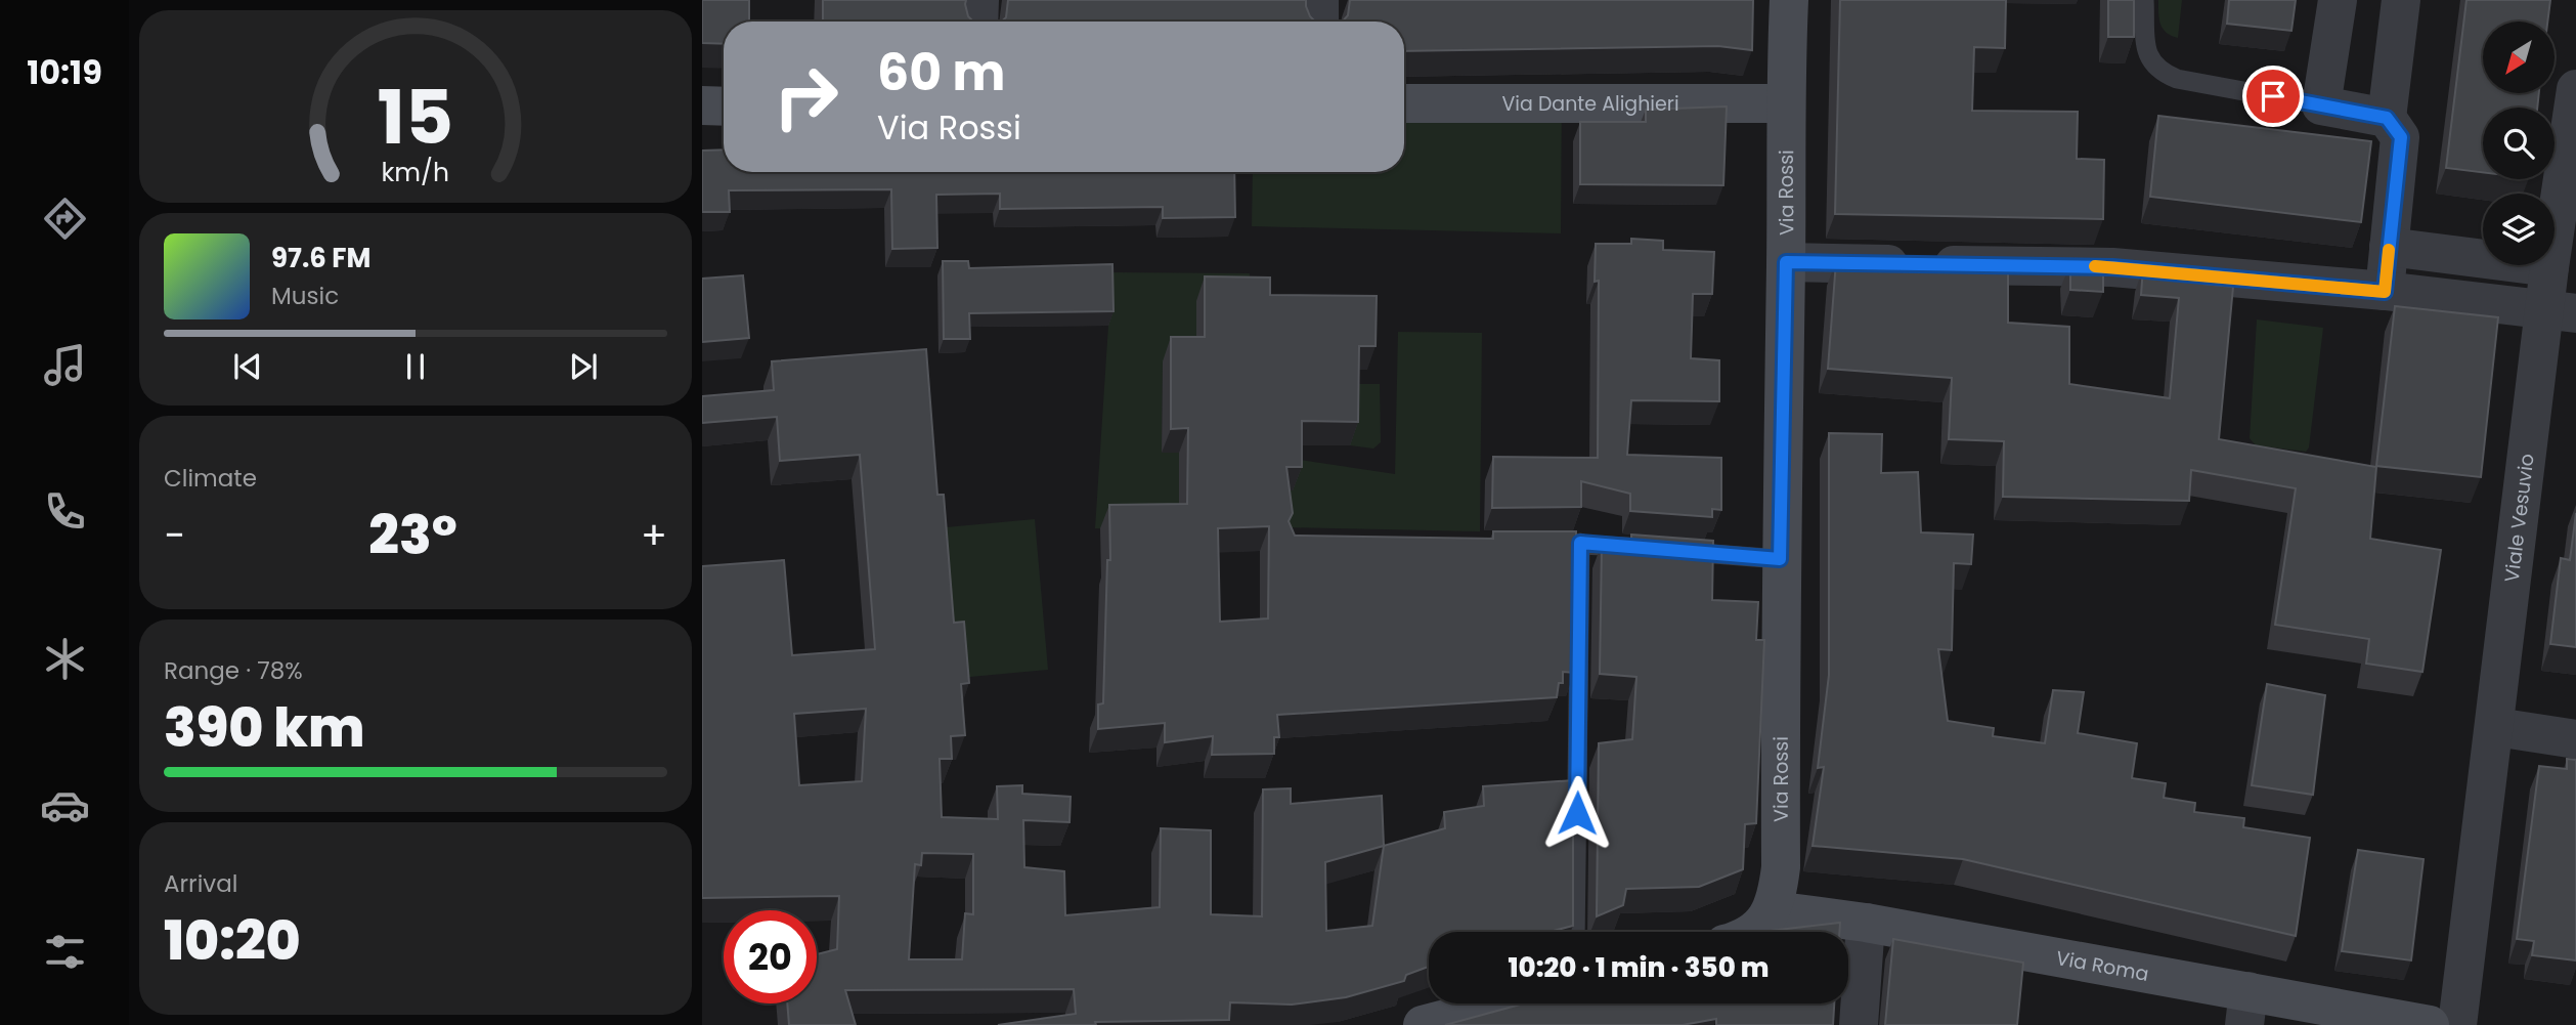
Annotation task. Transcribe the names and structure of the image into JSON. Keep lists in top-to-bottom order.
{
  "streets": {
    "street": [
      "Via Dante Alighieri",
      "Via Rossi",
      "Viale Vesuvio",
      "Via Roma"
    ]
  },
  "crossings": [
    ["Via Dante Alighieri", "Via Rossi"],
    ["Via Rossi", "Via Roma"]
  ],
  "north": "bottom left",
  "page": {
    "tabs": "10:19",
    "turn": ["60 m", "Via Rossi"],
    "song": ["97.6 FM", "Music"],
    "tile": [
      "Climate",
      ["Range · 78%", "390 km"],
      ["Arrival", "10:20"]
    ],
    "heat": ["−", "23°", "+"],
    "limit": "20",
    "trip": "10:20 · 1 min · 350 m",
    "gauge": ["15", "km/h"]
  }
}
